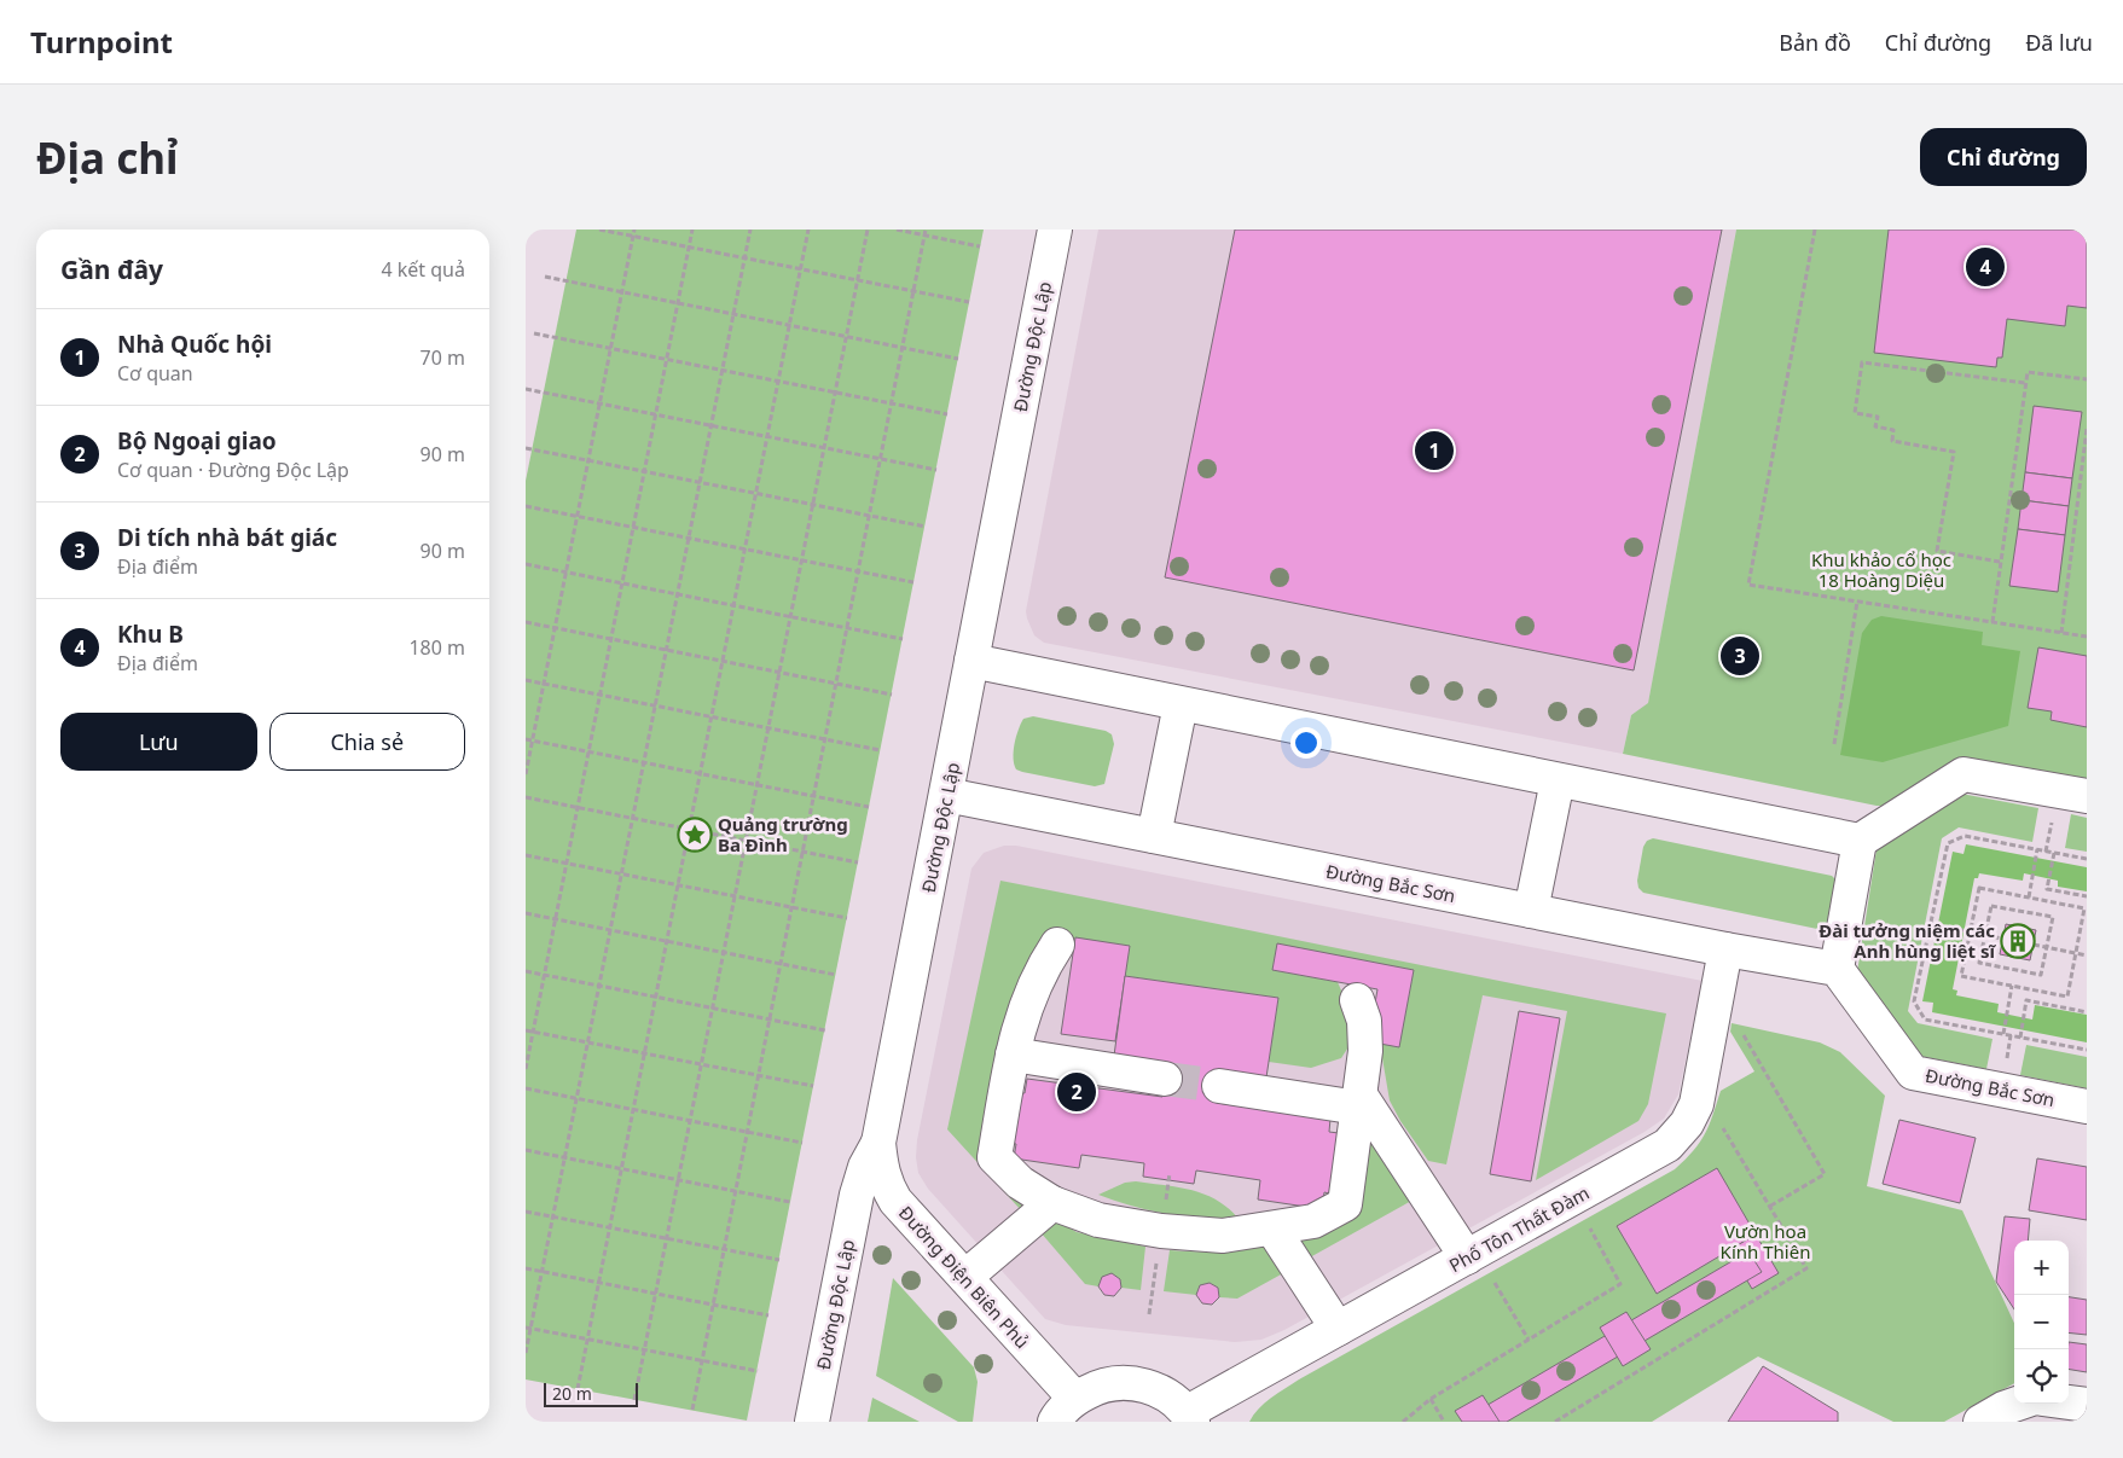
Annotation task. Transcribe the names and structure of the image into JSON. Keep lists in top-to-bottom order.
{
  "streets": {
    "main road": [
      "Đường Độc Lập",
      "Đường Bắc Sơn",
      "Phố Tôn Thất Đàm",
      "Đường Điện Biên Phủ"
    ]
  },
  "crossings": [
    ["Đường Độc Lập", "Đường Bắc Sơn"],
    ["Đường Độc Lập", "Đường Điện Biên Phủ"],
    ["Đường Bắc Sơn", "Phố Tôn Thất Đàm"]
  ],
  "parks": ["Khu khảo cổ học 18 Hoàng Diệu", "Vườn hoa Kính Thiên"],
  "places": {
    "place": ["Quảng trường Ba Đình"],
    "building": ["Đài tưởng niệm các Anh hùng liệt sĩ"]
  },
  "scale_bar": "20 m",
  "page": {
    "header": "Turnpoint",
    "nav": ["Bản đồ", "Chỉ đường", "Đã lưu"],
    "buttons": [
      "Chỉ đường",
      ["Lưu", "Chia sẻ"]
    ],
    "title": "Địa chỉ",
    "heading": ["Gần đây", "4 kết quả"],
    "pins": [
      "4",
      "1",
      "3",
      "2"
    ],
    "list": [
      {
        "mark": "1",
        "name": "Nhà Quốc hội",
        "note": "Cơ quan",
        "value": "70 m"
      },
      {
        "mark": "2",
        "name": "Bộ Ngoại giao",
        "note": "Cơ quan · Đường Độc Lập",
        "value": "90 m"
      },
      {
        "mark": "3",
        "name": "Di tích nhà bát giác",
        "note": "Địa điểm",
        "value": "90 m"
      },
      {
        "mark": "4",
        "name": "Khu B",
        "note": "Địa điểm",
        "value": "180 m"
      }
    ],
    "map_buttons": ["+", "−"],
    "scale": "20 m"
  }
}
